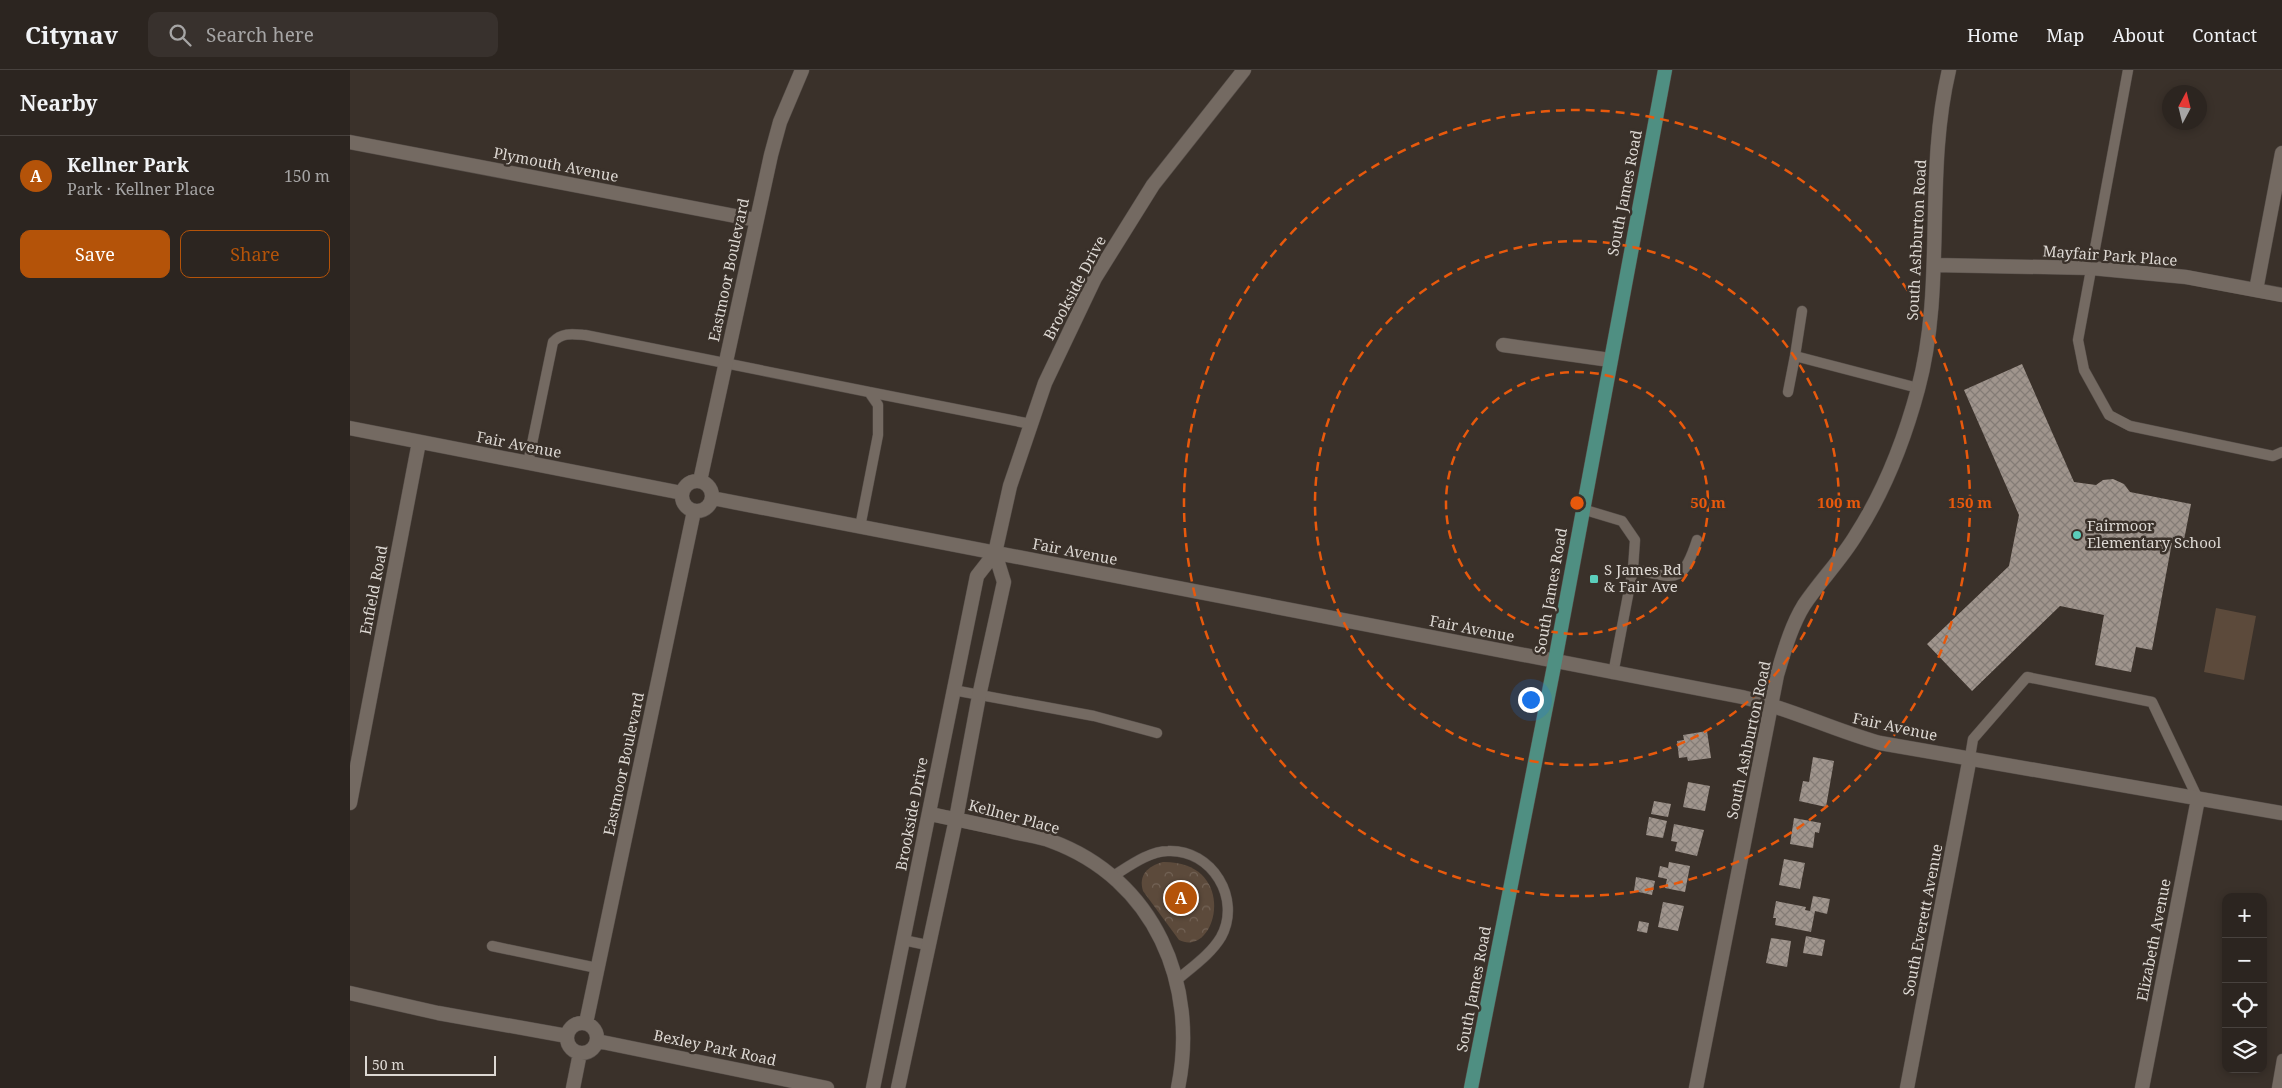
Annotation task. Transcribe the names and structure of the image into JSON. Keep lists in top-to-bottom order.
{
  "streets": {
    "main road": ["South James Road"],
    "street": [
      "Plymouth Avenue",
      "South Ashburton Road",
      "Mayfair Park Place",
      "Eastmoor Boulevard",
      "Brookside Drive",
      "Fair Avenue",
      "Enfield Road",
      "Kellner Place",
      "South Everett Avenue",
      "Elizabeth Avenue",
      "Bexley Park Road"
    ]
  },
  "crossings": [
    ["Plymouth Avenue", "Eastmoor Boulevard"],
    ["South James Road", "Fair Avenue"],
    ["South Ashburton Road", "Mayfair Park Place"],
    ["South Ashburton Road", "Fair Avenue"],
    ["Eastmoor Boulevard", "Fair Avenue"],
    ["Eastmoor Boulevard", "Bexley Park Road"],
    ["Brookside Drive", "Fair Avenue"],
    ["Brookside Drive", "Kellner Place"],
    ["Fair Avenue", "Enfield Road"],
    ["Fair Avenue", "South Everett Avenue"],
    ["Fair Avenue", "Elizabeth Avenue"]
  ],
  "places": {
    "other": ["Fairmoor Elementary School"],
    "transit": ["S James Rd & Fair Ave"]
  },
  "scale_bar": "50 m",
  "north": "top",
  "page": {
    "header": "Citynav",
    "search": "Search here",
    "nav": [
      "Home",
      "Map",
      "About",
      "Contact"
    ],
    "heading": "Nearby",
    "list": [
      {
        "mark": "A",
        "name": "Kellner Park",
        "note": "Park · Kellner Place",
        "value": "150 m"
      }
    ],
    "buttons": ["Save", "Share"],
    "pins": "A",
    "map_buttons": ["+", "−"],
    "scale": "50 m"
  },
  "rings": ["50 m", "100 m", "150 m"]
}
